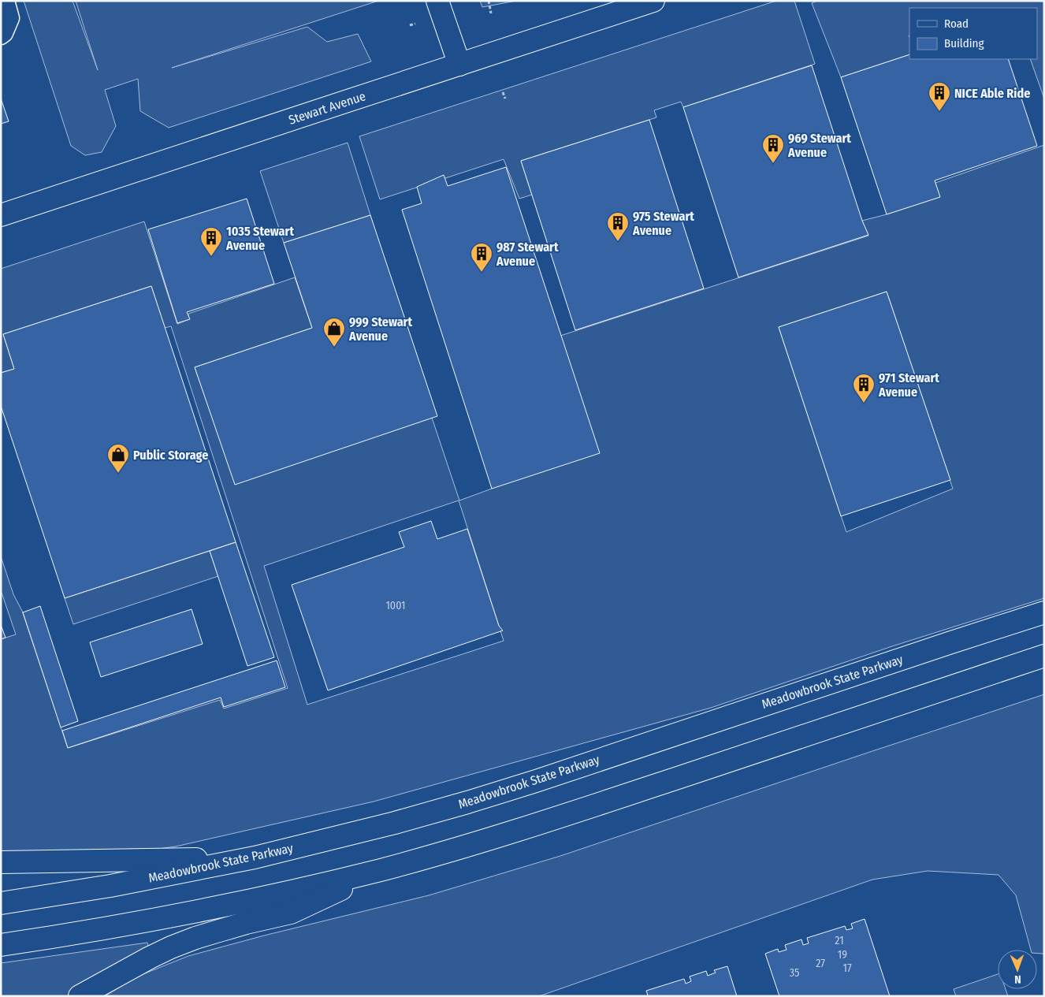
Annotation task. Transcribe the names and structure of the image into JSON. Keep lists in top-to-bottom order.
{
  "streets": {
    "main road": ["Stewart Avenue", "Meadowbrook State Parkway"]
  },
  "places": {
    "building": [
      "NICE Able Ride",
      "969 Stewart Avenue",
      "975 Stewart Avenue",
      "1035 Stewart Avenue",
      "987 Stewart Avenue",
      "971 Stewart Avenue"
    ],
    "shop": ["999 Stewart Avenue", "Public Storage"]
  },
  "house_numbers": [
    "1001",
    "21",
    "19",
    "27",
    "17",
    "35"
  ],
  "legend": ["Road", "Building"],
  "north": "bottom"
}
